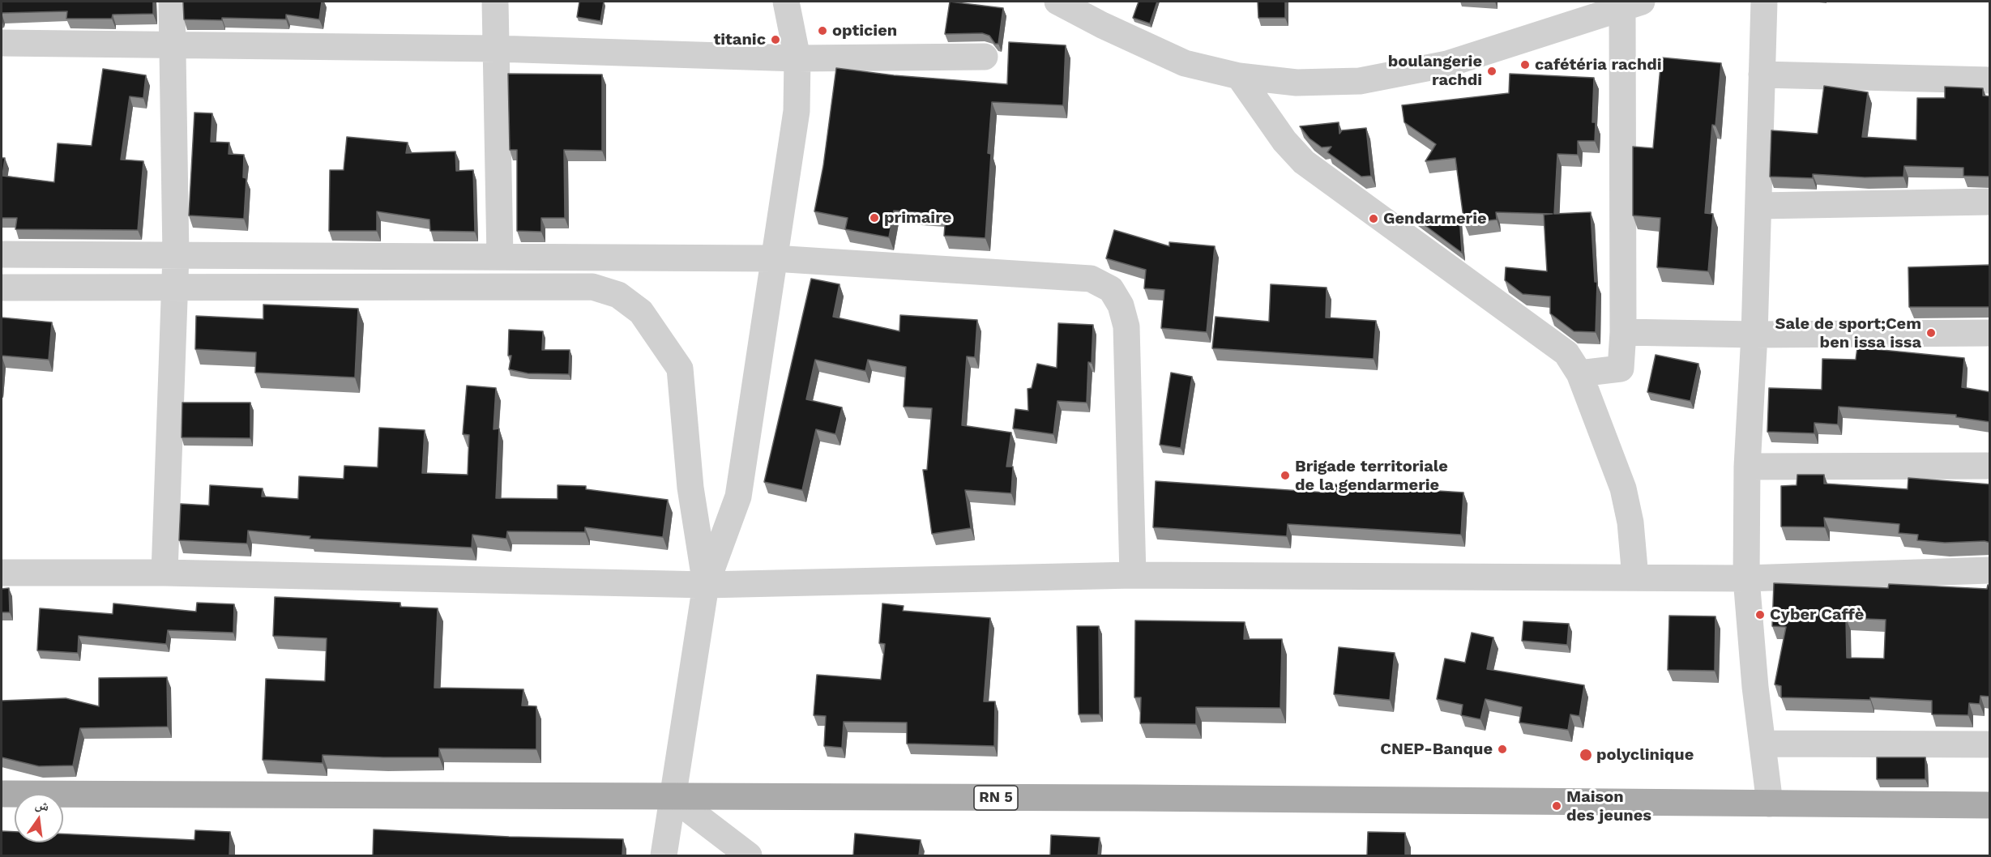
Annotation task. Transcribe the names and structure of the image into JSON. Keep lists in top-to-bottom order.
{
  "streets": {
    "main road": ["RN 5"]
  },
  "places": [
    "opticien",
    "titanic",
    "cafétéria rachdi",
    "boulangerie rachdi",
    "primaire",
    "Gendarmerie",
    "Sale de sport;Cem ben issa issa",
    "Brigade territoriale de la gendarmerie",
    "Cyber Caffè",
    "CNEP-Banque",
    "polyclinique",
    "Maison des jeunes"
  ],
  "north": "top"
}
